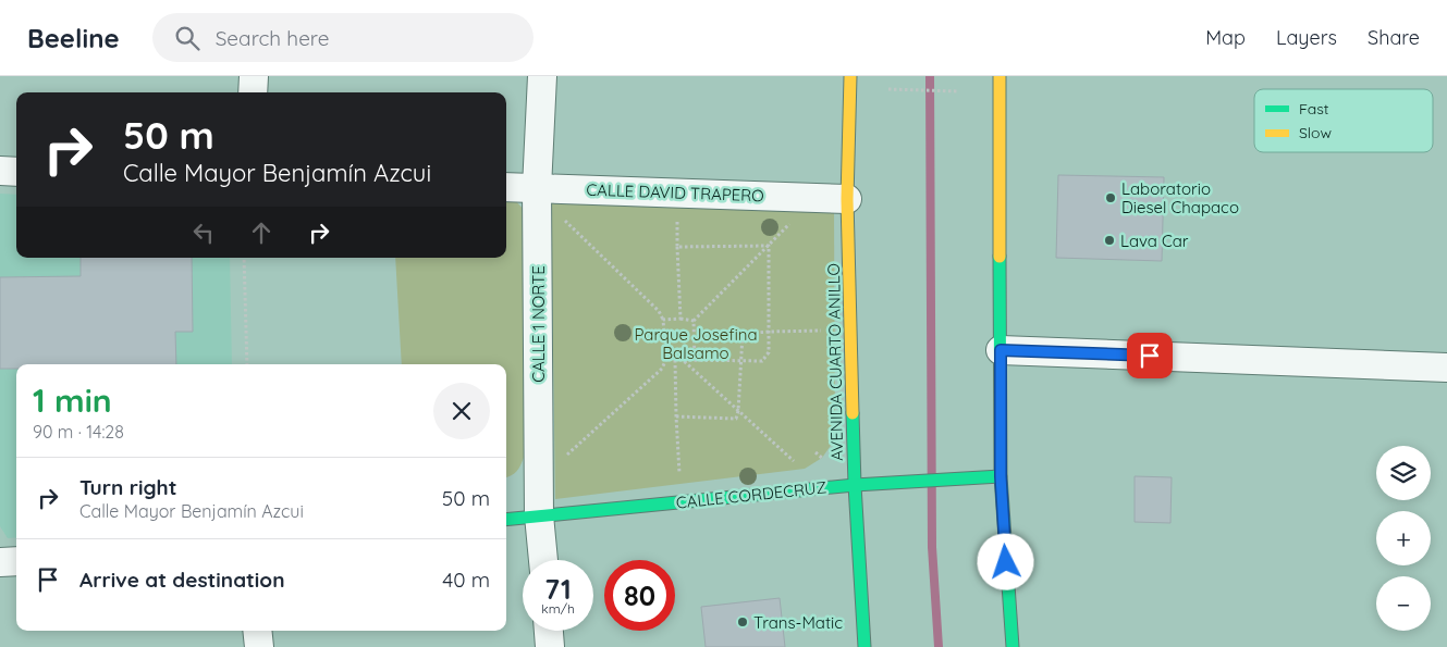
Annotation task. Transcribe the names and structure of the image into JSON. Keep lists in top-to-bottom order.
{
  "streets": {
    "main road": ["AVENIDA CUARTO ANILLO", "CALLE CORDECRUZ"],
    "street": ["CALLE DAVID TRAPERO", "CALLE 1 NORTE"]
  },
  "crossings": [
    ["CALLE DAVID TRAPERO", "CALLE 1 NORTE"],
    ["CALLE DAVID TRAPERO", "AVENIDA CUARTO ANILLO"],
    ["CALLE 1 NORTE", "CALLE CORDECRUZ"],
    ["AVENIDA CUARTO ANILLO", "CALLE CORDECRUZ"]
  ],
  "parks": ["Parque Josefina Balsamo"],
  "places": ["Laboratorio Diesel Chapaco", "Lava Car", "Trans-Matic"],
  "legend": ["Fast", "Slow"],
  "page": {
    "header": "Beeline",
    "search": "Search here",
    "nav": ["Map", "Layers", "Share"],
    "turn": ["50 m", "Calle Mayor Benjamín Azcui"],
    "heading": ["1 min", "90 m · 14:28"],
    "map_buttons": ["+", "−"],
    "list": [
      {
        "name": "Turn right",
        "note": "Calle Mayor Benjamín Azcui",
        "value": "50 m"
      },
      {
        "name": "Arrive at destination",
        "value": "40 m"
      }
    ],
    "speed": "71 km/h",
    "limit": "80"
  }
}
